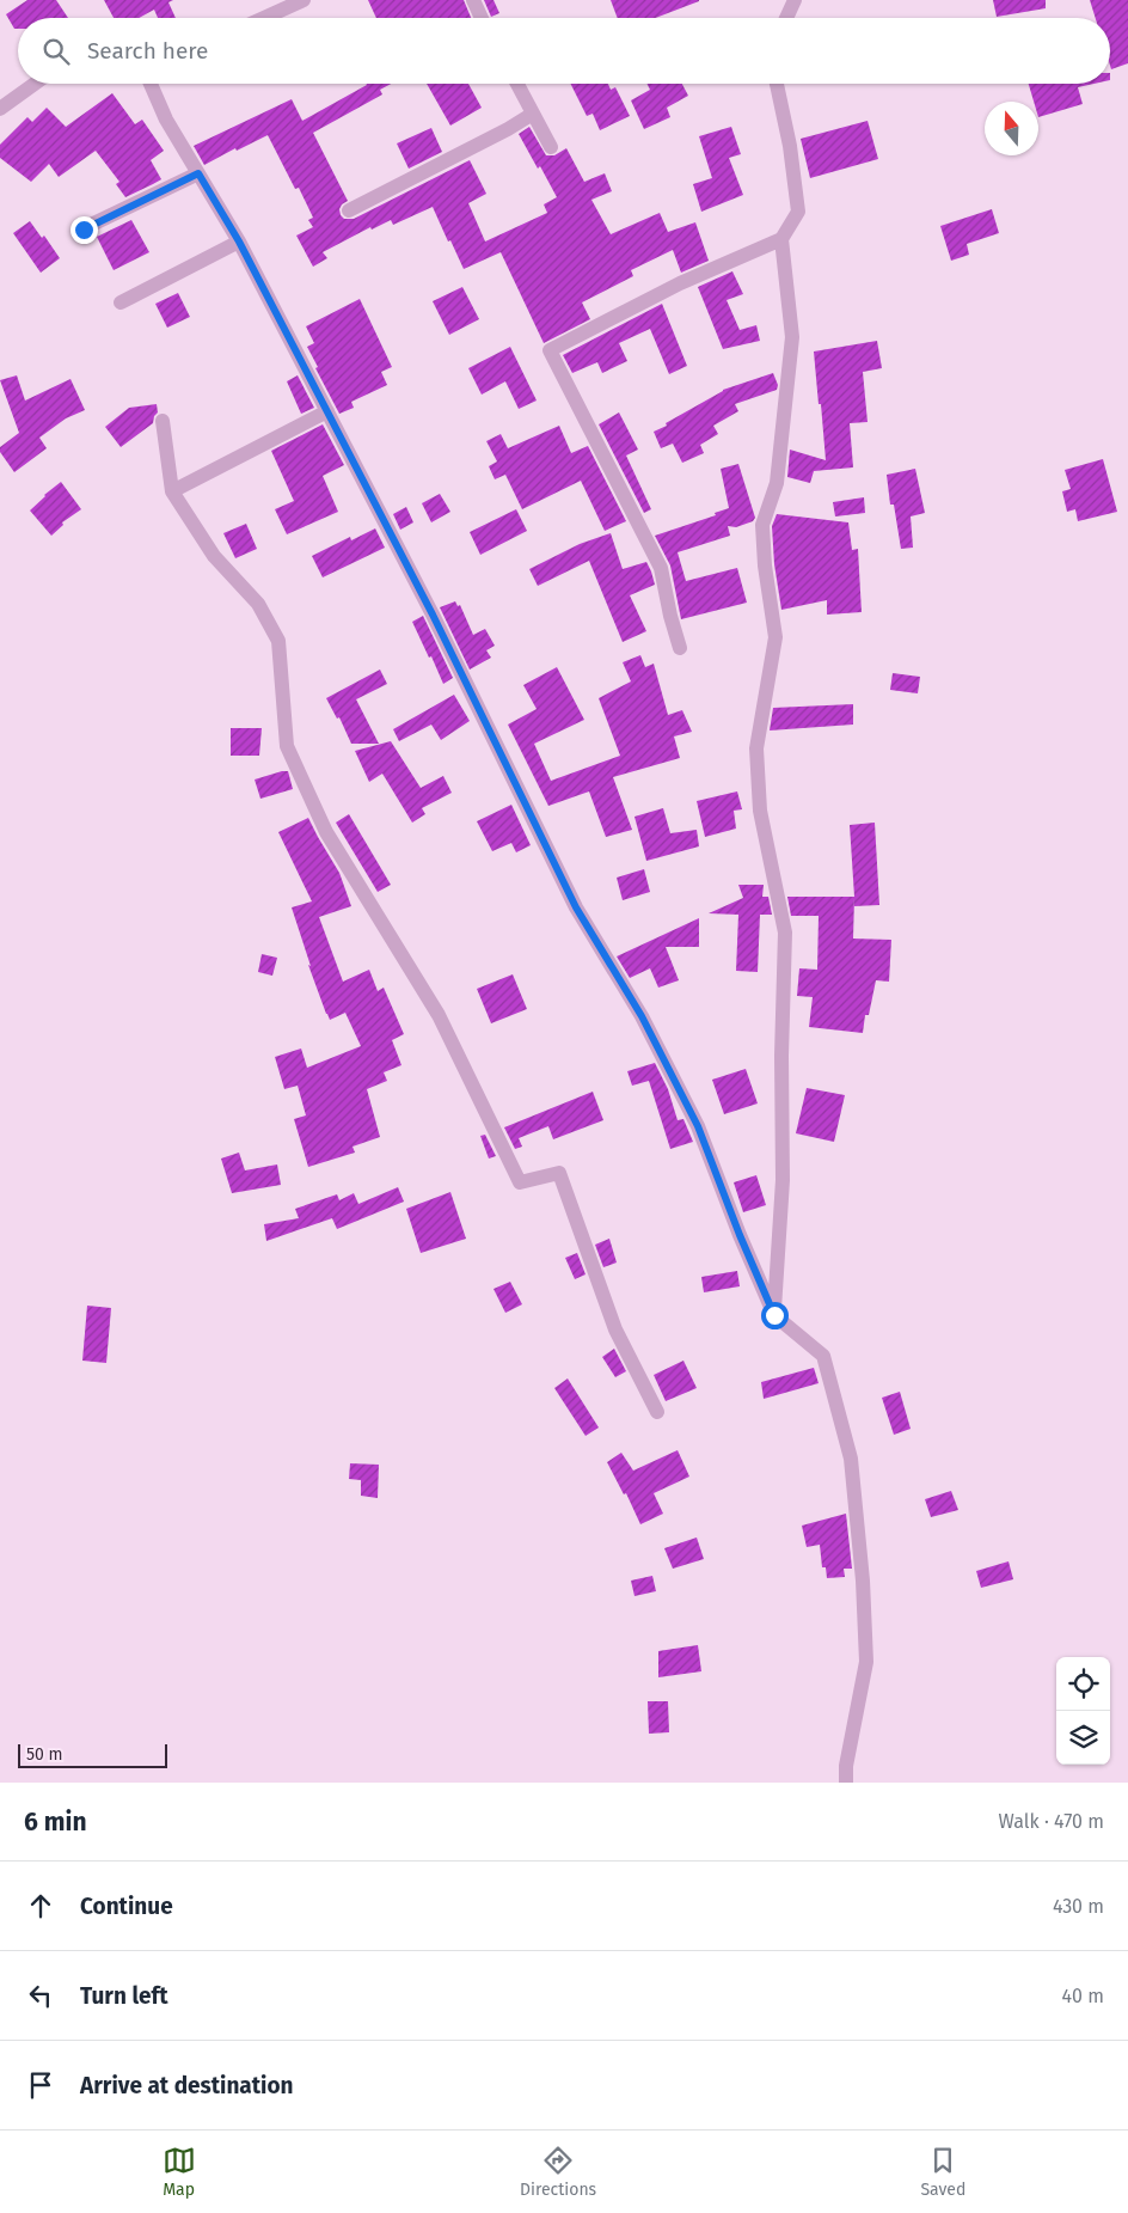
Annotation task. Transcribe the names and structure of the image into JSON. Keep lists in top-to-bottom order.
{
  "scale_bar": "50 m",
  "north": "top",
  "page": {
    "search": "Search here",
    "scale": "50 m",
    "heading": ["6 min", "Walk · 470 m"],
    "list": [
      ["Continue", "430 m"],
      ["Turn left", "40 m"],
      "Arrive at destination"
    ],
    "nav": ["Map", "Directions", "Saved"]
  }
}
